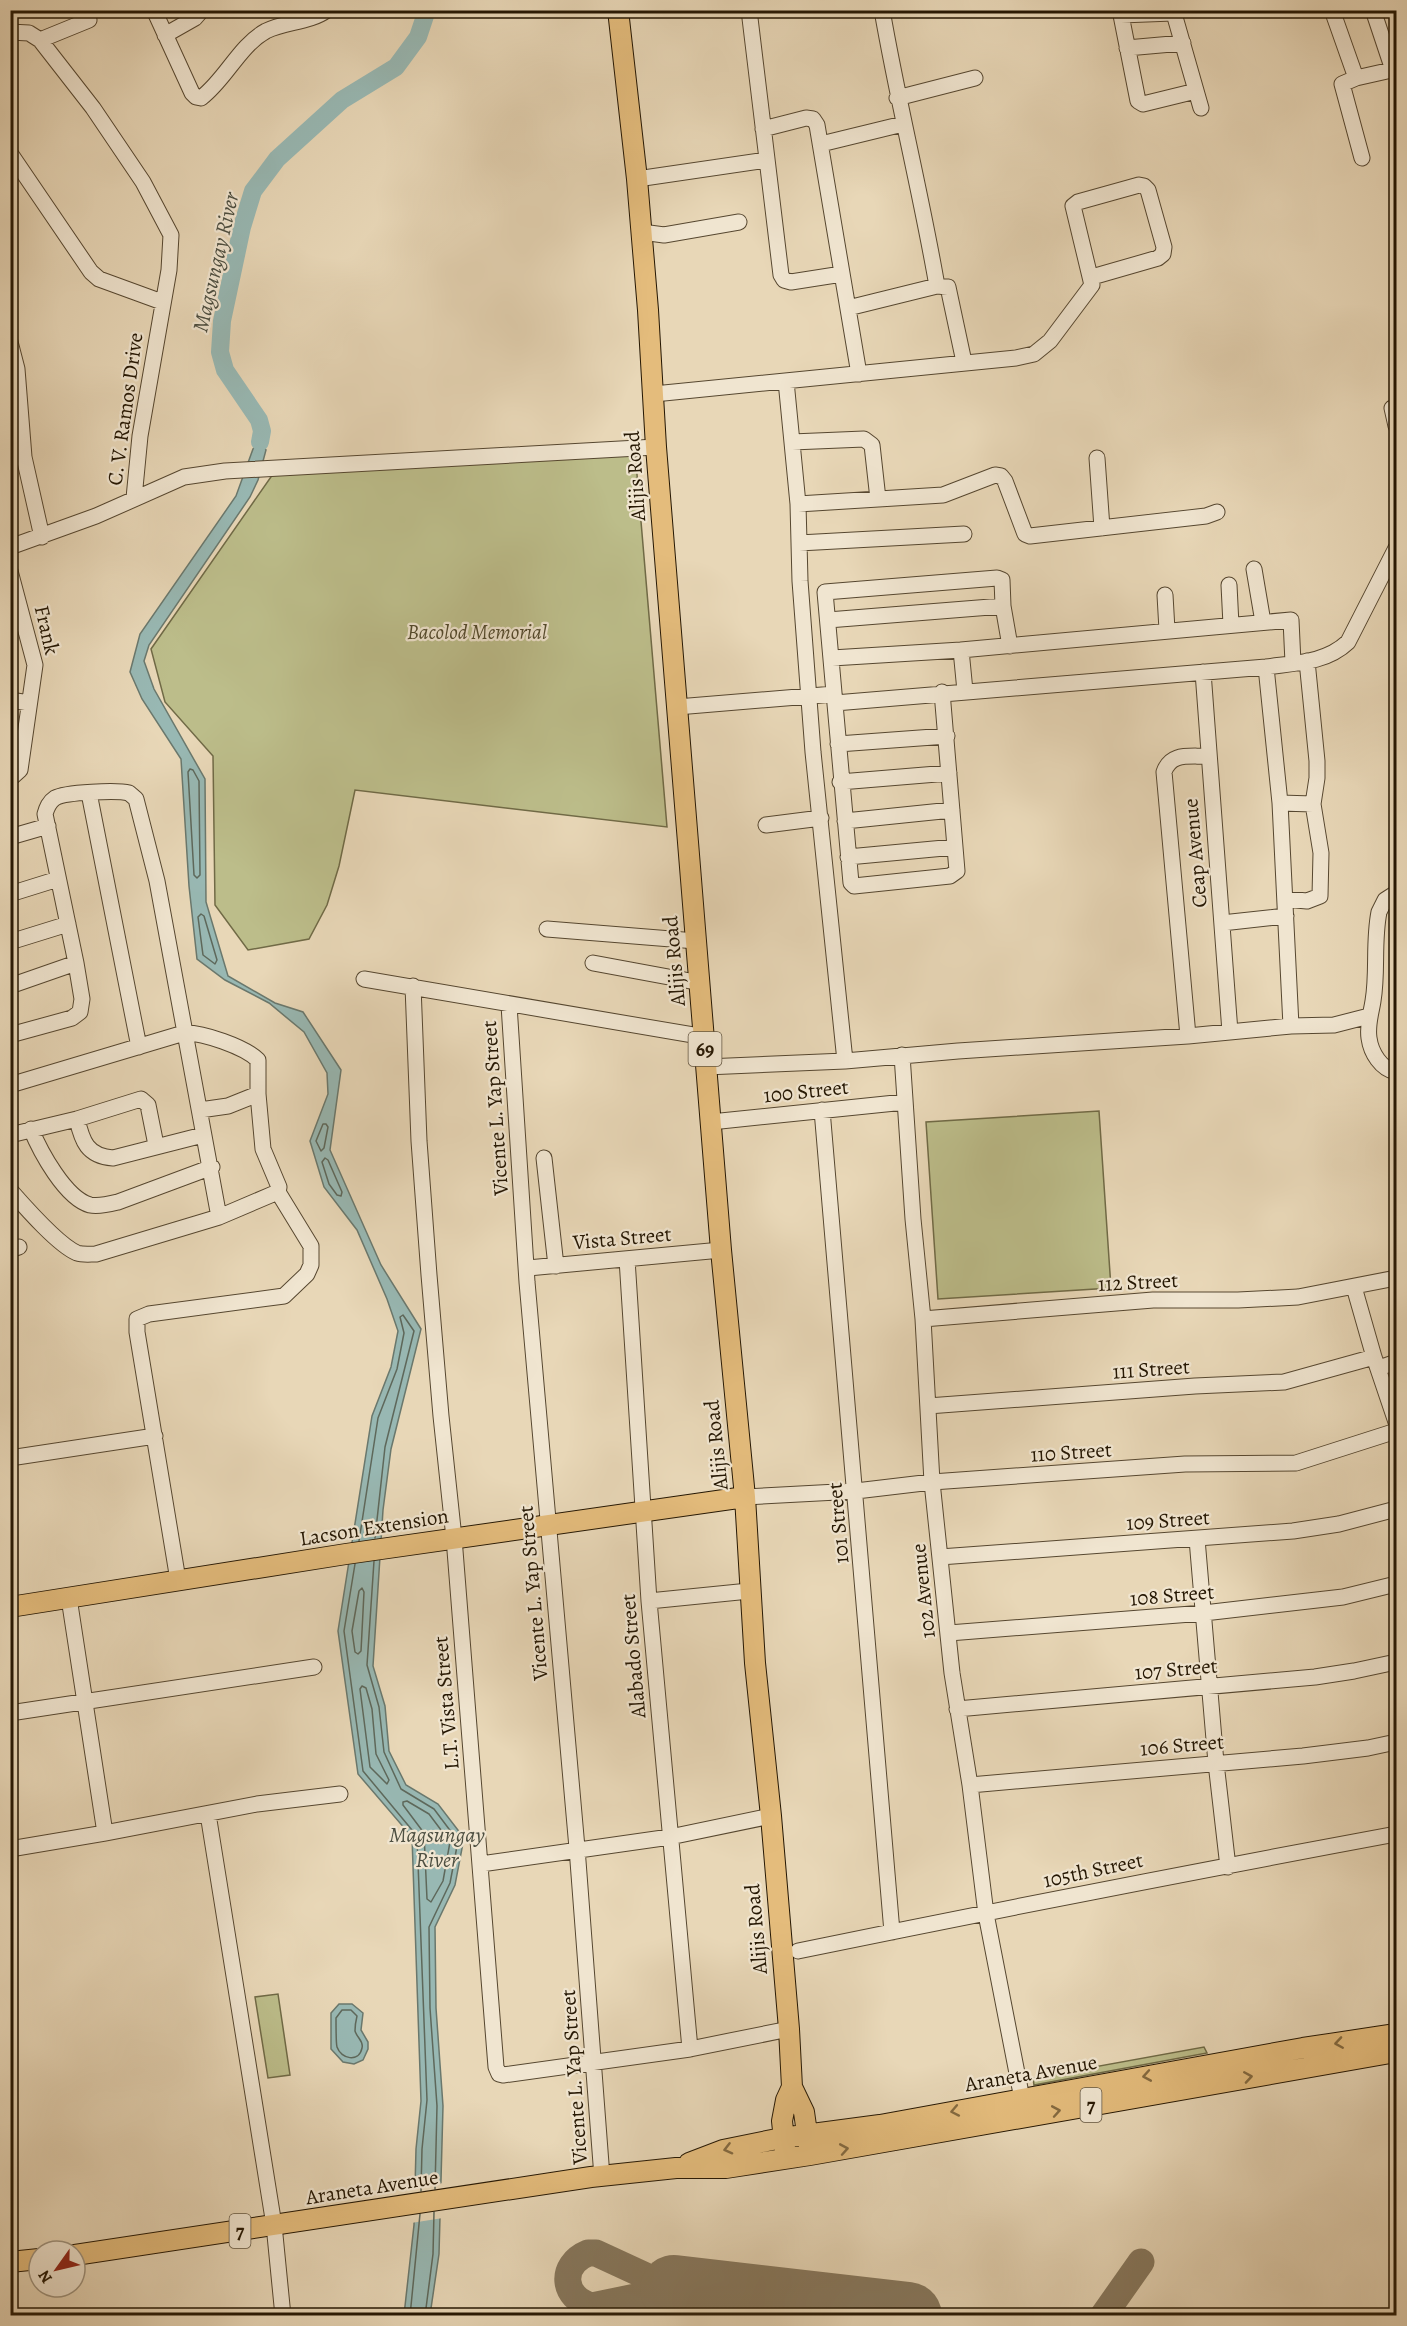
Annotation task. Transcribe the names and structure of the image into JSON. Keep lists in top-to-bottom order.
{
  "streets": {
    "main road": [
      "Alijis Road",
      "69",
      "Lacson Extension",
      "Araneta Avenue",
      "7"
    ],
    "street": [
      "C. V. Ramos Drive",
      "Frank",
      "Ceap Avenue",
      "100 Street",
      "Vicente L. Yap Street",
      "Vista Street",
      "112 Street",
      "111 Street",
      "110 Street",
      "109 Street",
      "101 Street",
      "102 Avenue",
      "108 Street",
      "Alabado Street",
      "107 Street",
      "L.T. Vista Street",
      "106 Street",
      "105th Street"
    ]
  },
  "crossings": [
    ["Alijis Road", "100 Street"],
    ["Alijis Road", "Vista Street"],
    ["Alijis Road", "110 Street"],
    ["Alijis Road", "Lacson Extension"],
    ["Alijis Road", "Araneta Avenue"],
    ["100 Street", "101 Street"],
    ["100 Street", "102 Avenue"],
    ["Vicente L. Yap Street", "Vista Street"],
    ["Vicente L. Yap Street", "Lacson Extension"],
    ["Vicente L. Yap Street", "L.T. Vista Street"],
    ["Vicente L. Yap Street", "Araneta Avenue"],
    ["Vista Street", "Alabado Street"],
    ["112 Street", "102 Avenue"],
    ["111 Street", "102 Avenue"],
    ["110 Street", "101 Street"],
    ["110 Street", "Lacson Extension"],
    ["110 Street", "102 Avenue"],
    ["109 Street", "102 Avenue"],
    ["101 Street", "105th Street"],
    ["Lacson Extension", "Alabado Street"],
    ["Lacson Extension", "L.T. Vista Street"],
    ["102 Avenue", "108 Street"],
    ["102 Avenue", "107 Street"],
    ["102 Avenue", "106 Street"],
    ["102 Avenue", "105th Street"],
    ["102 Avenue", "Araneta Avenue"]
  ],
  "water": ["Magsungay River"],
  "parks": ["Bacolod Memorial"],
  "north": "bottom left"
}
